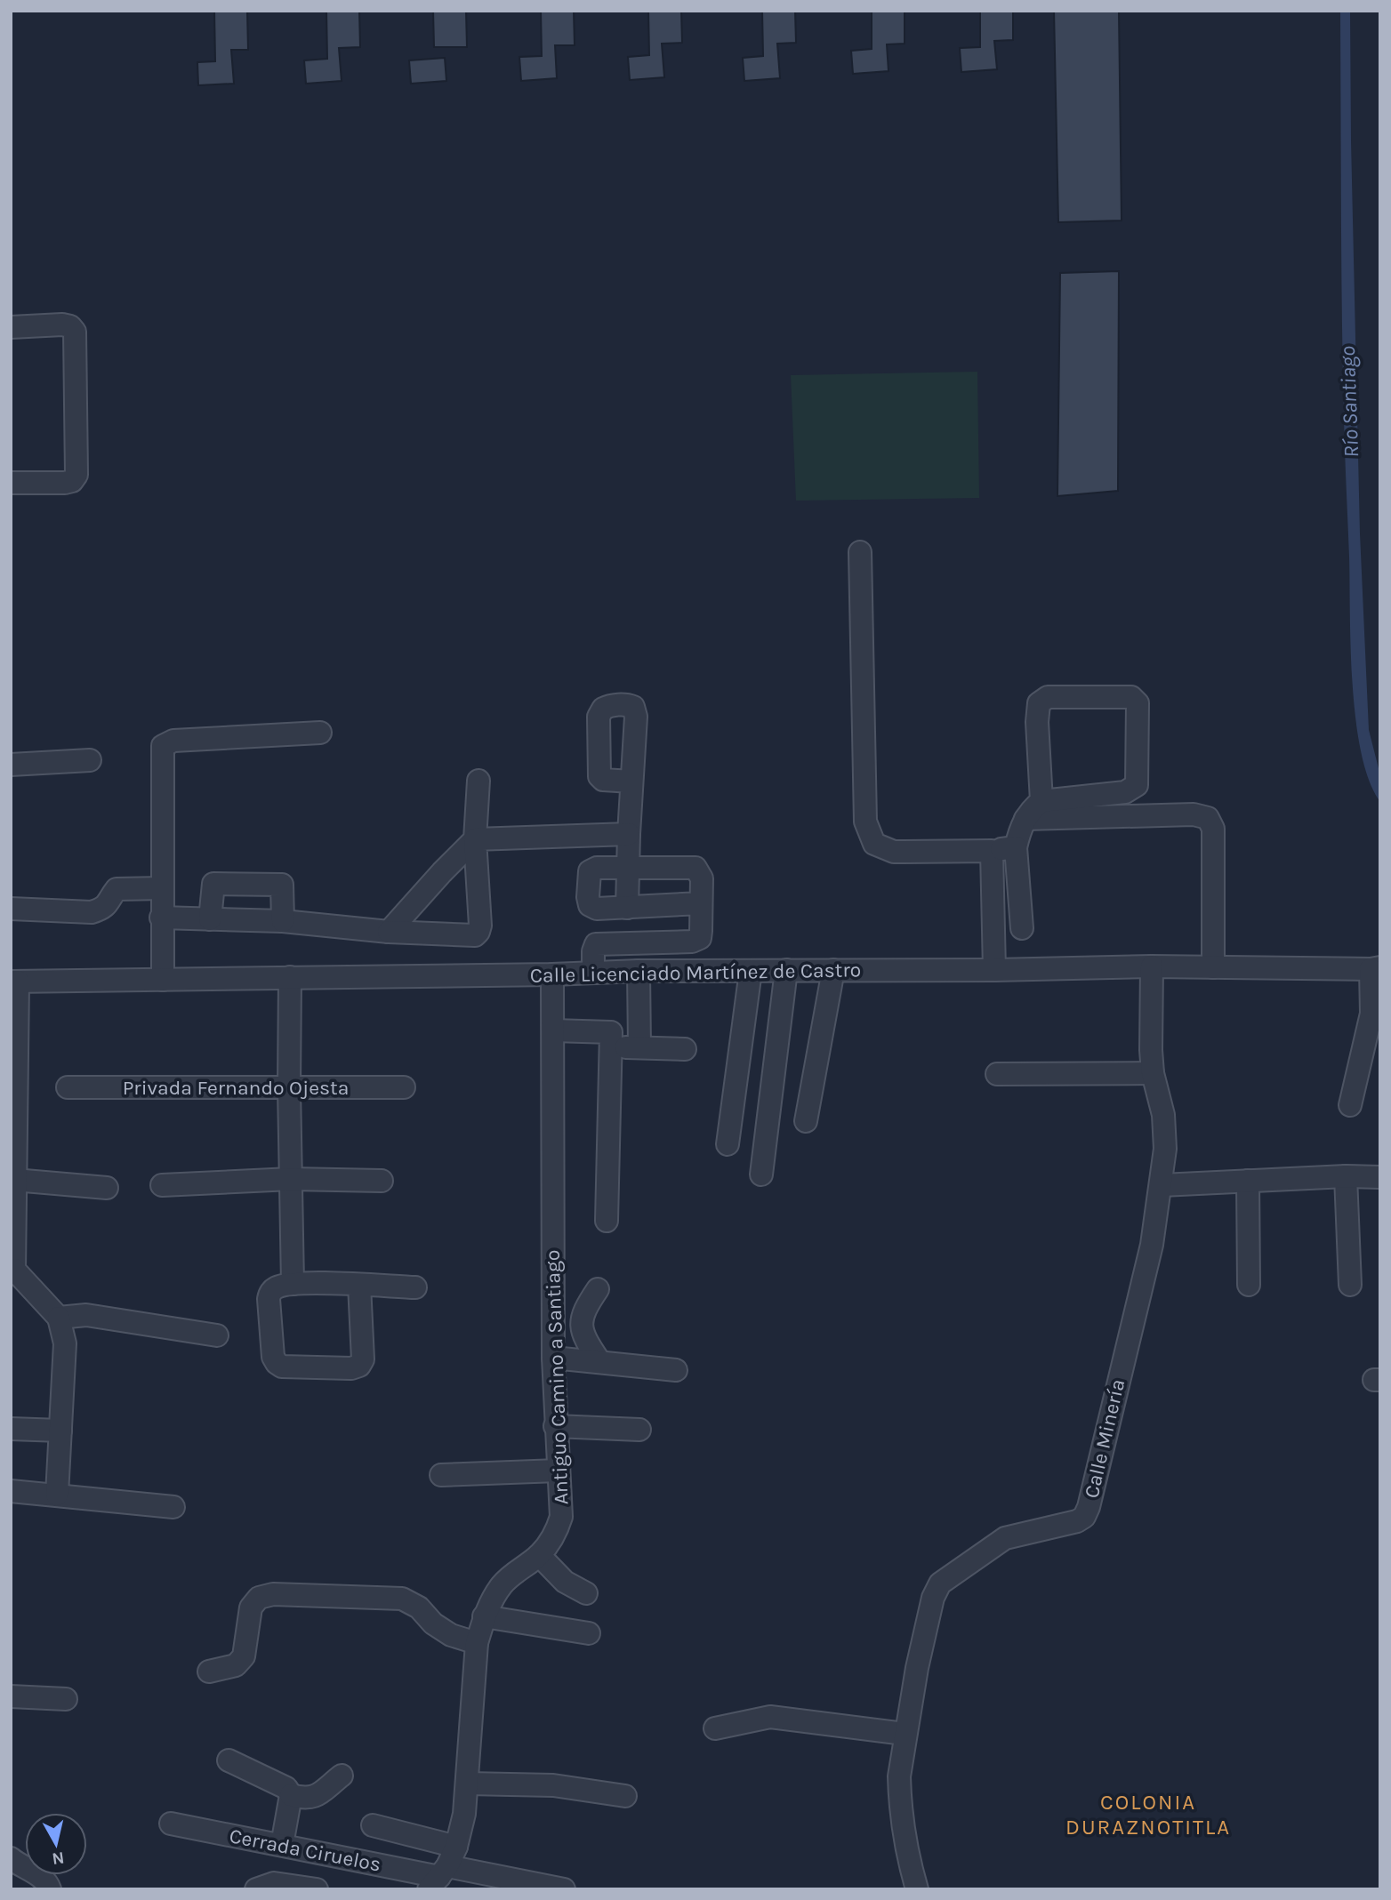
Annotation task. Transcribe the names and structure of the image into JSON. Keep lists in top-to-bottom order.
{
  "streets": {
    "street": [
      "Calle Licenciado Martínez de Castro",
      "Privada Fernando Ojesta",
      "Antiguo Camino a Santiago",
      "Calle Minería",
      "Cerrada Ciruelos"
    ]
  },
  "crossings": [
    ["Calle Licenciado Martínez de Castro", "Antiguo Camino a Santiago"],
    ["Calle Licenciado Martínez de Castro", "Calle Minería"],
    ["Antiguo Camino a Santiago", "Cerrada Ciruelos"]
  ],
  "districts": ["COLONIA DURAZNOTITLA"],
  "water": ["Río Santiago"],
  "north": "bottom"
}
